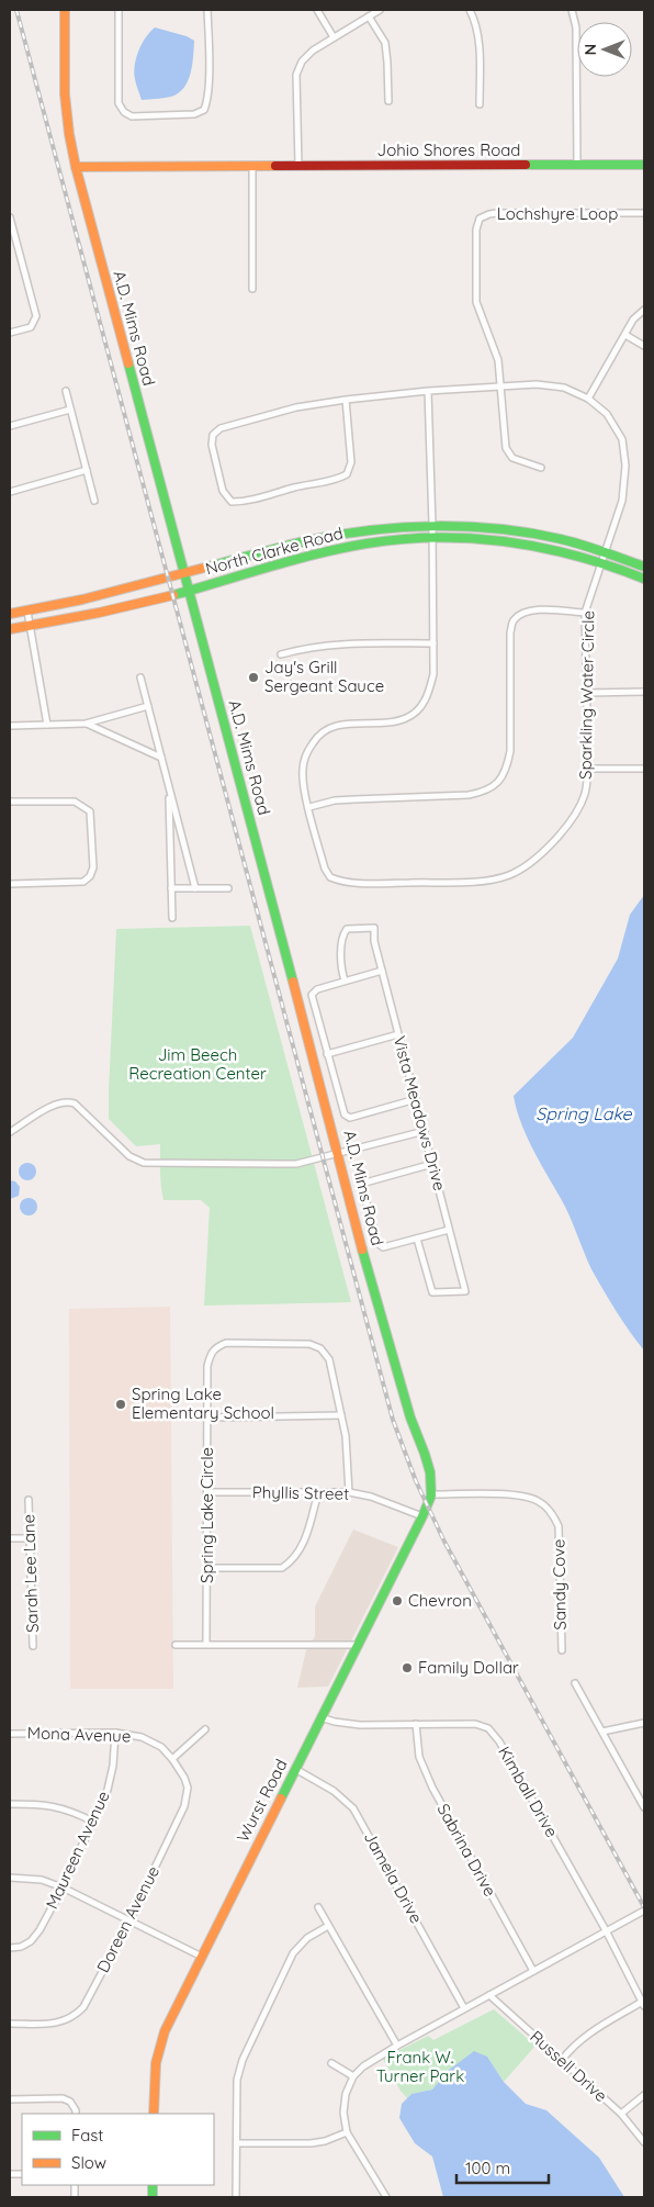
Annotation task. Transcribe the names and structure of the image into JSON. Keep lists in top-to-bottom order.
{
  "streets": {
    "street": [
      "Johio Shores Road",
      "Lochshyre Loop",
      "A.D. Mims Road",
      "North Clarke Road",
      "Sparkling Water Circle",
      "Vista Meadows Drive",
      "Phyllis Street",
      "Spring Lake Circle",
      "Sarah Lee Lane",
      "Sandy Cove",
      "Mona Avenue",
      "Kimball Drive",
      "Wurst Road",
      "Maureen Avenue",
      "Sabrina Drive",
      "Jamela Drive",
      "Doreen Avenue",
      "Russell Drive"
    ]
  },
  "crossings": [
    ["Johio Shores Road", "A.D. Mims Road"],
    ["Lochshyre Loop", "Sparkling Water Circle"],
    ["A.D. Mims Road", "North Clarke Road"],
    ["A.D. Mims Road", "Sandy Cove"],
    ["A.D. Mims Road", "Wurst Road"],
    ["North Clarke Road", "Sparkling Water Circle"],
    ["Phyllis Street", "Spring Lake Circle"],
    ["Phyllis Street", "Wurst Road"],
    ["Mona Avenue", "Maureen Avenue"],
    ["Mona Avenue", "Doreen Avenue"],
    ["Kimball Drive", "Wurst Road"],
    ["Kimball Drive", "Sabrina Drive"],
    ["Wurst Road", "Jamela Drive"]
  ],
  "water": ["Spring Lake"],
  "parks": ["Jim Beech Recreation Center", "Frank W. Turner Park"],
  "places": [
    "Jay's Grill Sergeant Sauce",
    "Spring Lake Elementary School",
    "Chevron",
    "Family Dollar"
  ],
  "legend": ["Fast", "Slow"],
  "scale_bar": "100 m",
  "north": "left"
}
